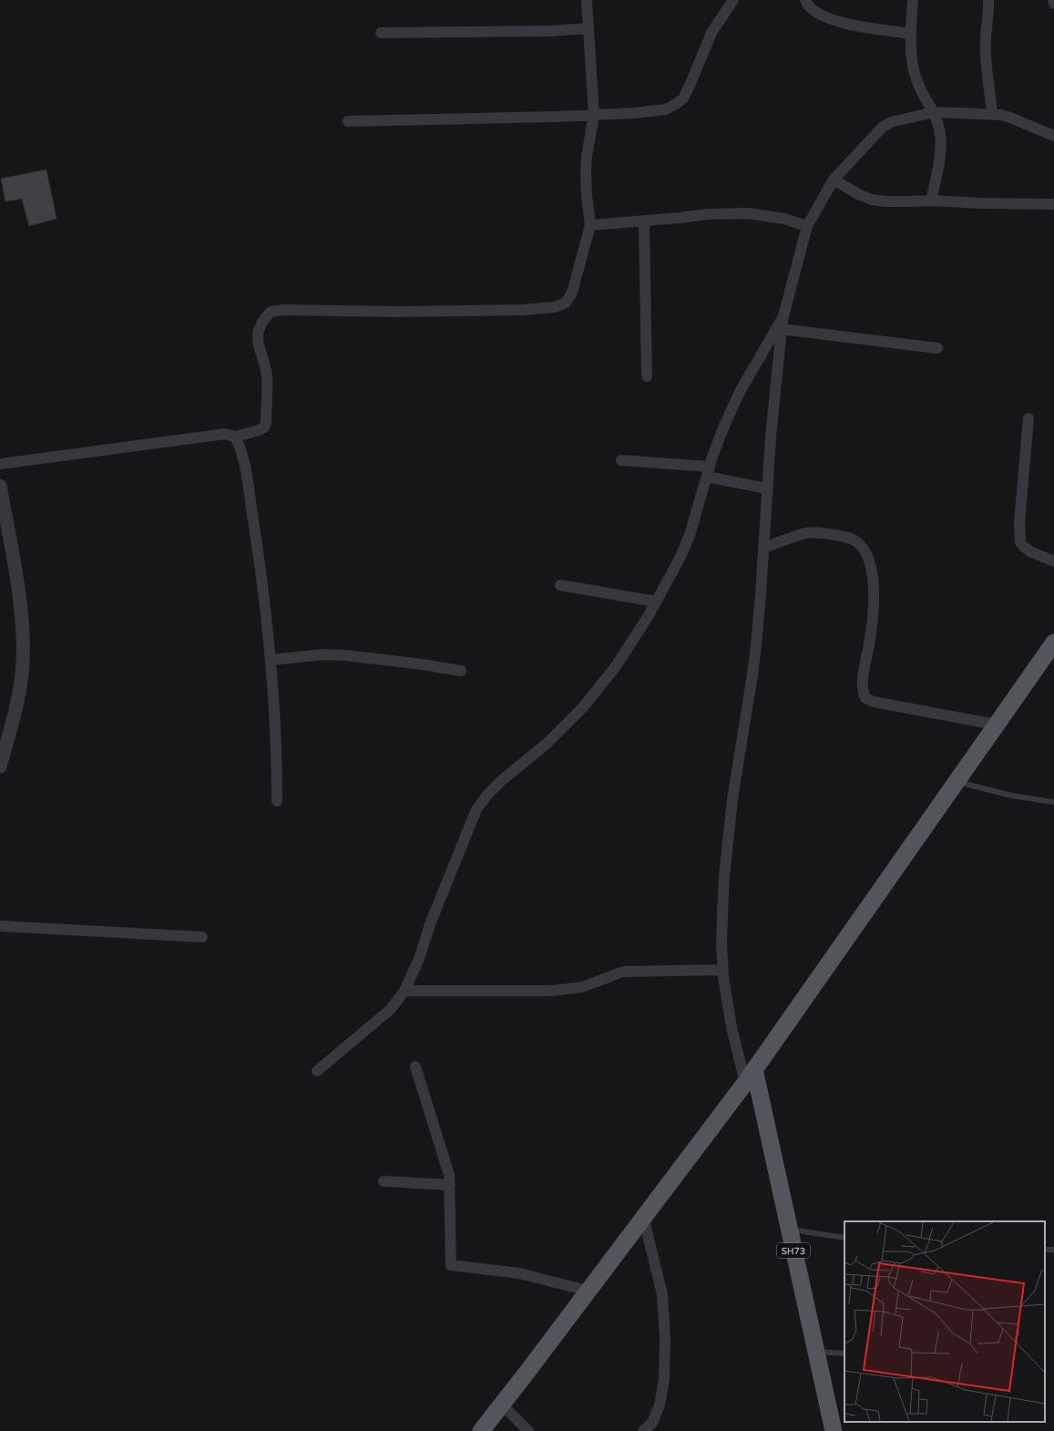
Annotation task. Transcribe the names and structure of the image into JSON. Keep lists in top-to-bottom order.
{
  "streets": {
    "main road": ["SH73"]
  }
}
